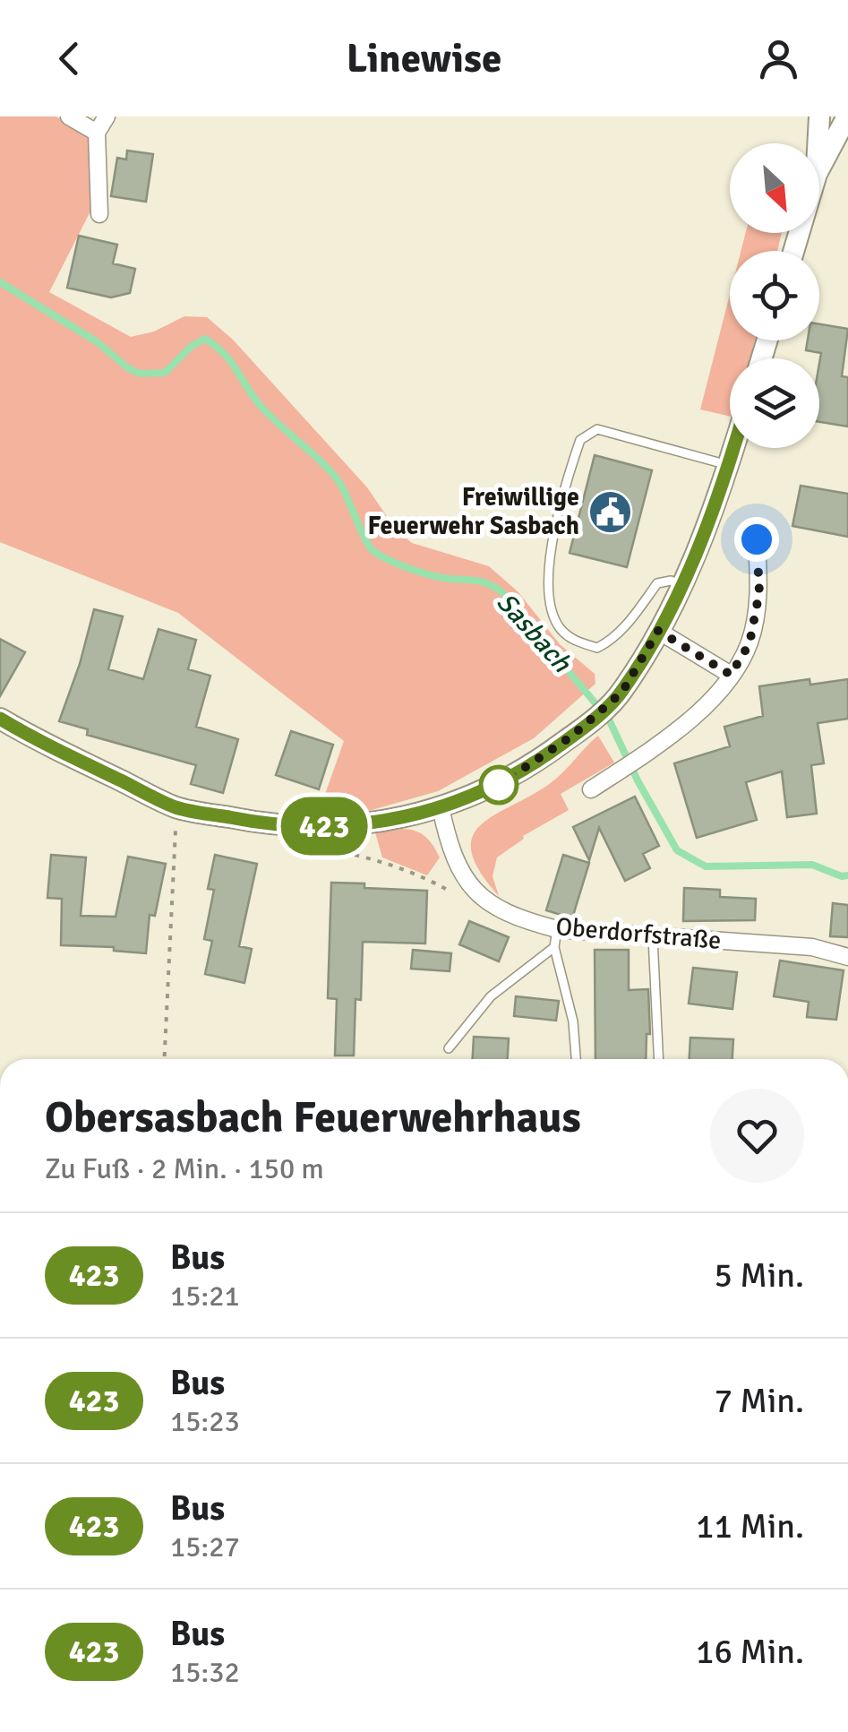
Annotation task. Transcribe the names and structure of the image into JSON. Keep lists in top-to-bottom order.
{
  "streets": {
    "street": ["Oberdorfstraße"]
  },
  "water": ["Sasbach"],
  "places": {
    "public building": ["Freiwillige Feuerwehr Sasbach"]
  },
  "lines": ["bus line 423"],
  "north": "bottom right",
  "page": {
    "header": "Linewise",
    "on_map": "423",
    "heading": ["Obersasbach Feuerwehrhaus", "Zu Fuß · 2 Min. · 150 m"],
    "list": [
      {
        "mark": "423",
        "name": "Bus",
        "note": "15:21",
        "value": "5 Min."
      },
      {
        "mark": "423",
        "name": "Bus",
        "note": "15:23",
        "value": "7 Min."
      },
      {
        "mark": "423",
        "name": "Bus",
        "note": "15:27",
        "value": "11 Min."
      },
      {
        "mark": "423",
        "name": "Bus",
        "note": "15:32",
        "value": "16 Min."
      }
    ]
  }
}
